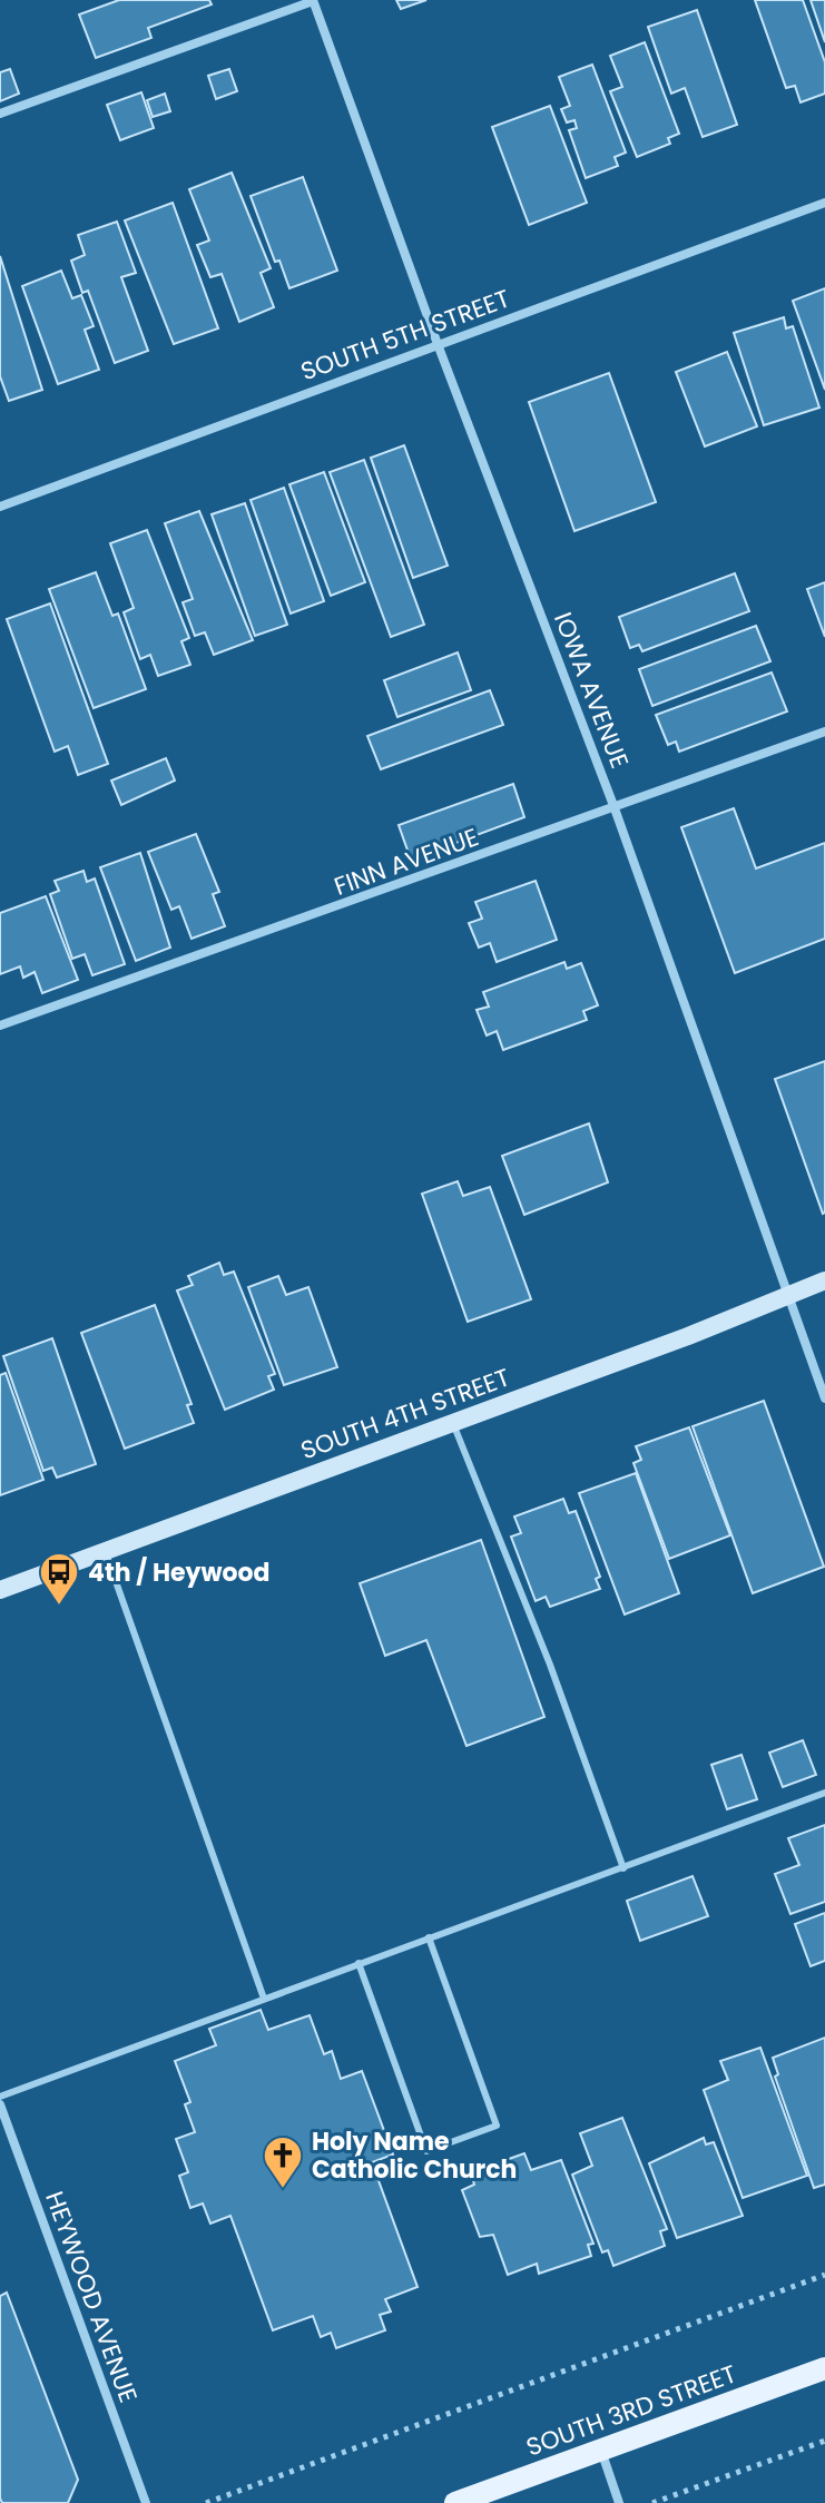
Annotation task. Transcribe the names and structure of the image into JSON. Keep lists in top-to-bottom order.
{
  "streets": {
    "main road": ["SOUTH 4TH STREET", "SOUTH 3RD STREET"],
    "street": [
      "SOUTH 5TH STREET",
      "IOWA AVENUE",
      "FINN AVENUE",
      "HEYWOOD AVENUE"
    ]
  },
  "crossings": [
    ["SOUTH 5TH STREET", "IOWA AVENUE"],
    ["IOWA AVENUE", "FINN AVENUE"],
    ["IOWA AVENUE", "SOUTH 4TH STREET"]
  ],
  "places": {
    "bus stop": ["4th / Heywood"],
    "church": ["Holy Name Catholic Church"]
  }
}
